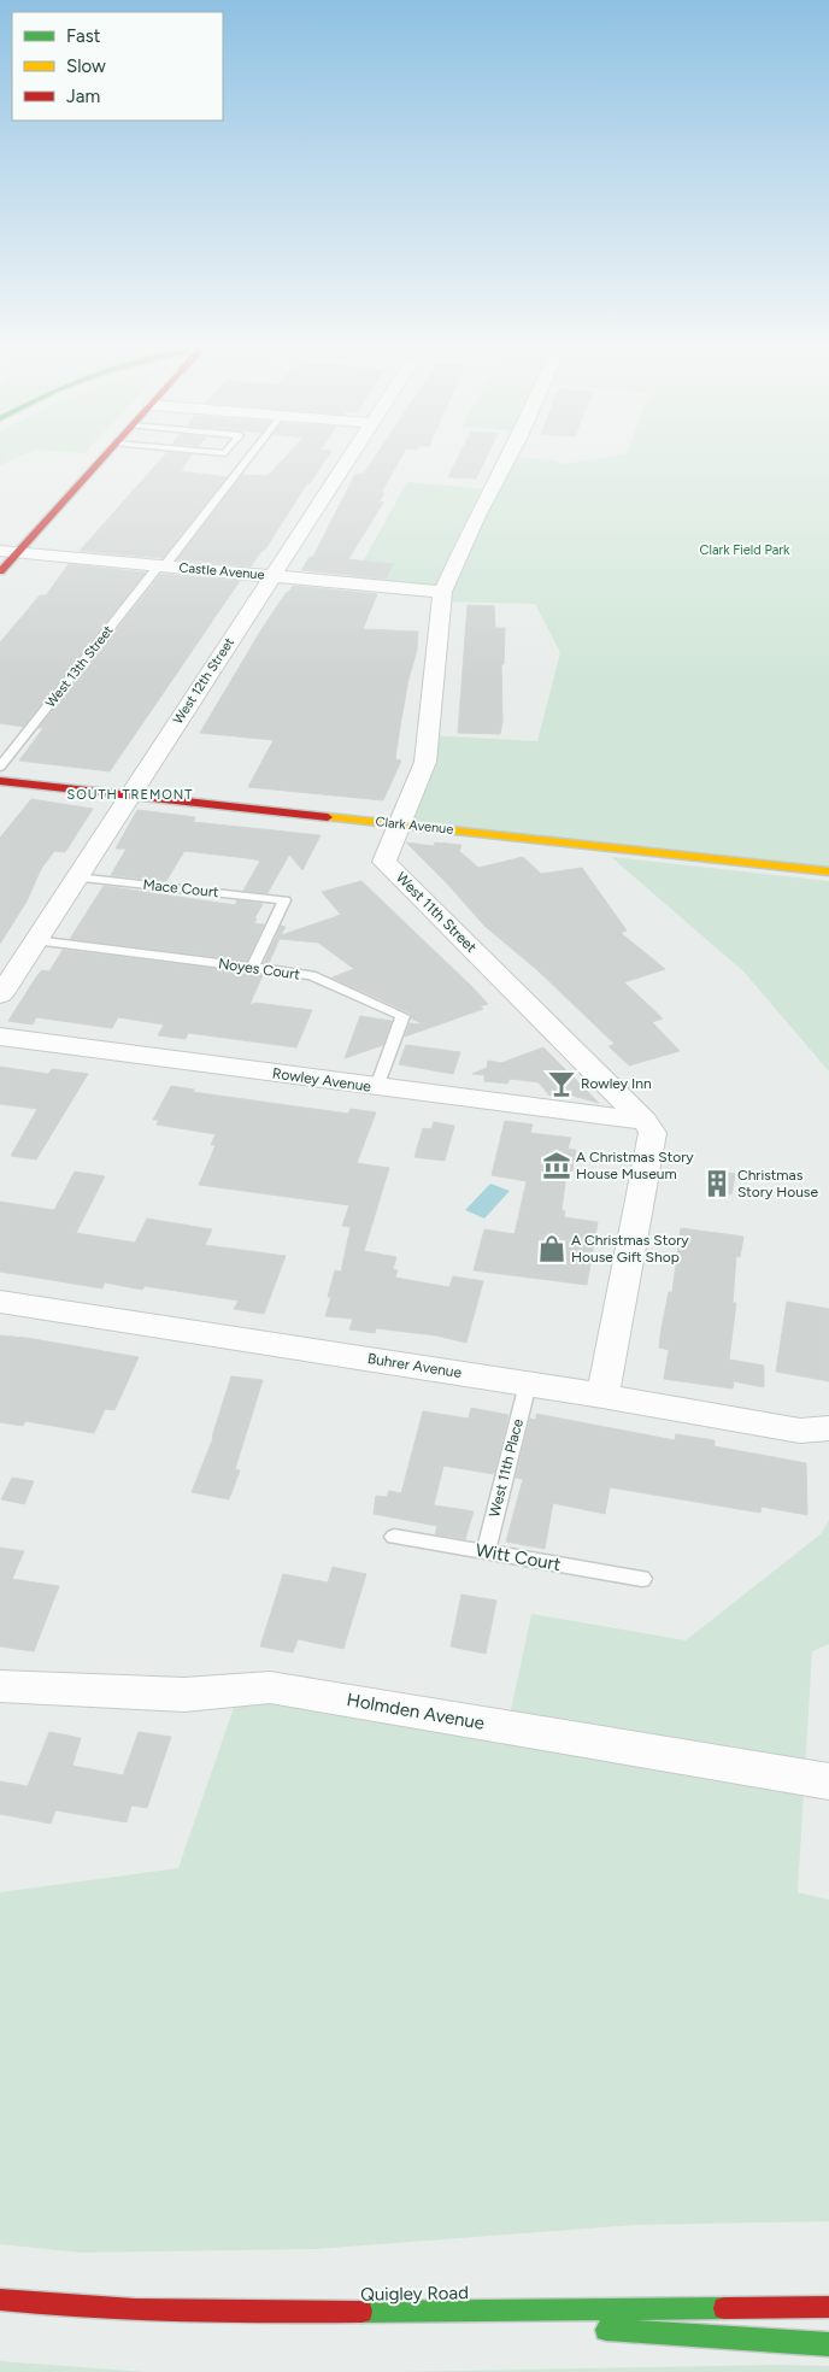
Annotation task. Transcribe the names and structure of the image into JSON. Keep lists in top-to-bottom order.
{
  "streets": {
    "main road": ["Clark Avenue", "Quigley Road"],
    "street": [
      "Castle Avenue",
      "West 12th Street",
      "West 11th Street",
      "Rowley Avenue",
      "Buhrer Avenue",
      "Holmden Avenue"
    ],
    "lane": [
      "West 13th Street",
      "Mace Court",
      "Noyes Court",
      "West 11th Place",
      "Witt Court"
    ]
  },
  "crossings": [
    ["Castle Avenue", "West 13th Street"],
    ["Castle Avenue", "West 12th Street"],
    ["Castle Avenue", "West 11th Street"],
    ["West 13th Street", "Clark Avenue"],
    ["West 12th Street", "Clark Avenue"],
    ["West 12th Street", "Mace Court"],
    ["West 12th Street", "Noyes Court"],
    ["Clark Avenue", "West 11th Street"],
    ["Mace Court", "Noyes Court"],
    ["West 11th Street", "Rowley Avenue"],
    ["Noyes Court", "Rowley Avenue"],
    ["Buhrer Avenue", "West 11th Place"],
    ["West 11th Place", "Witt Court"]
  ],
  "districts": ["SOUTH TREMONT"],
  "parks": ["Clark Field Park"],
  "places": {
    "bar": ["Rowley Inn"],
    "museum": ["A Christmas Story House Museum"],
    "building": ["Christmas Story House"],
    "shop": ["A Christmas Story House Gift Shop"]
  },
  "legend": ["Fast", "Slow", "Jam"]
}
